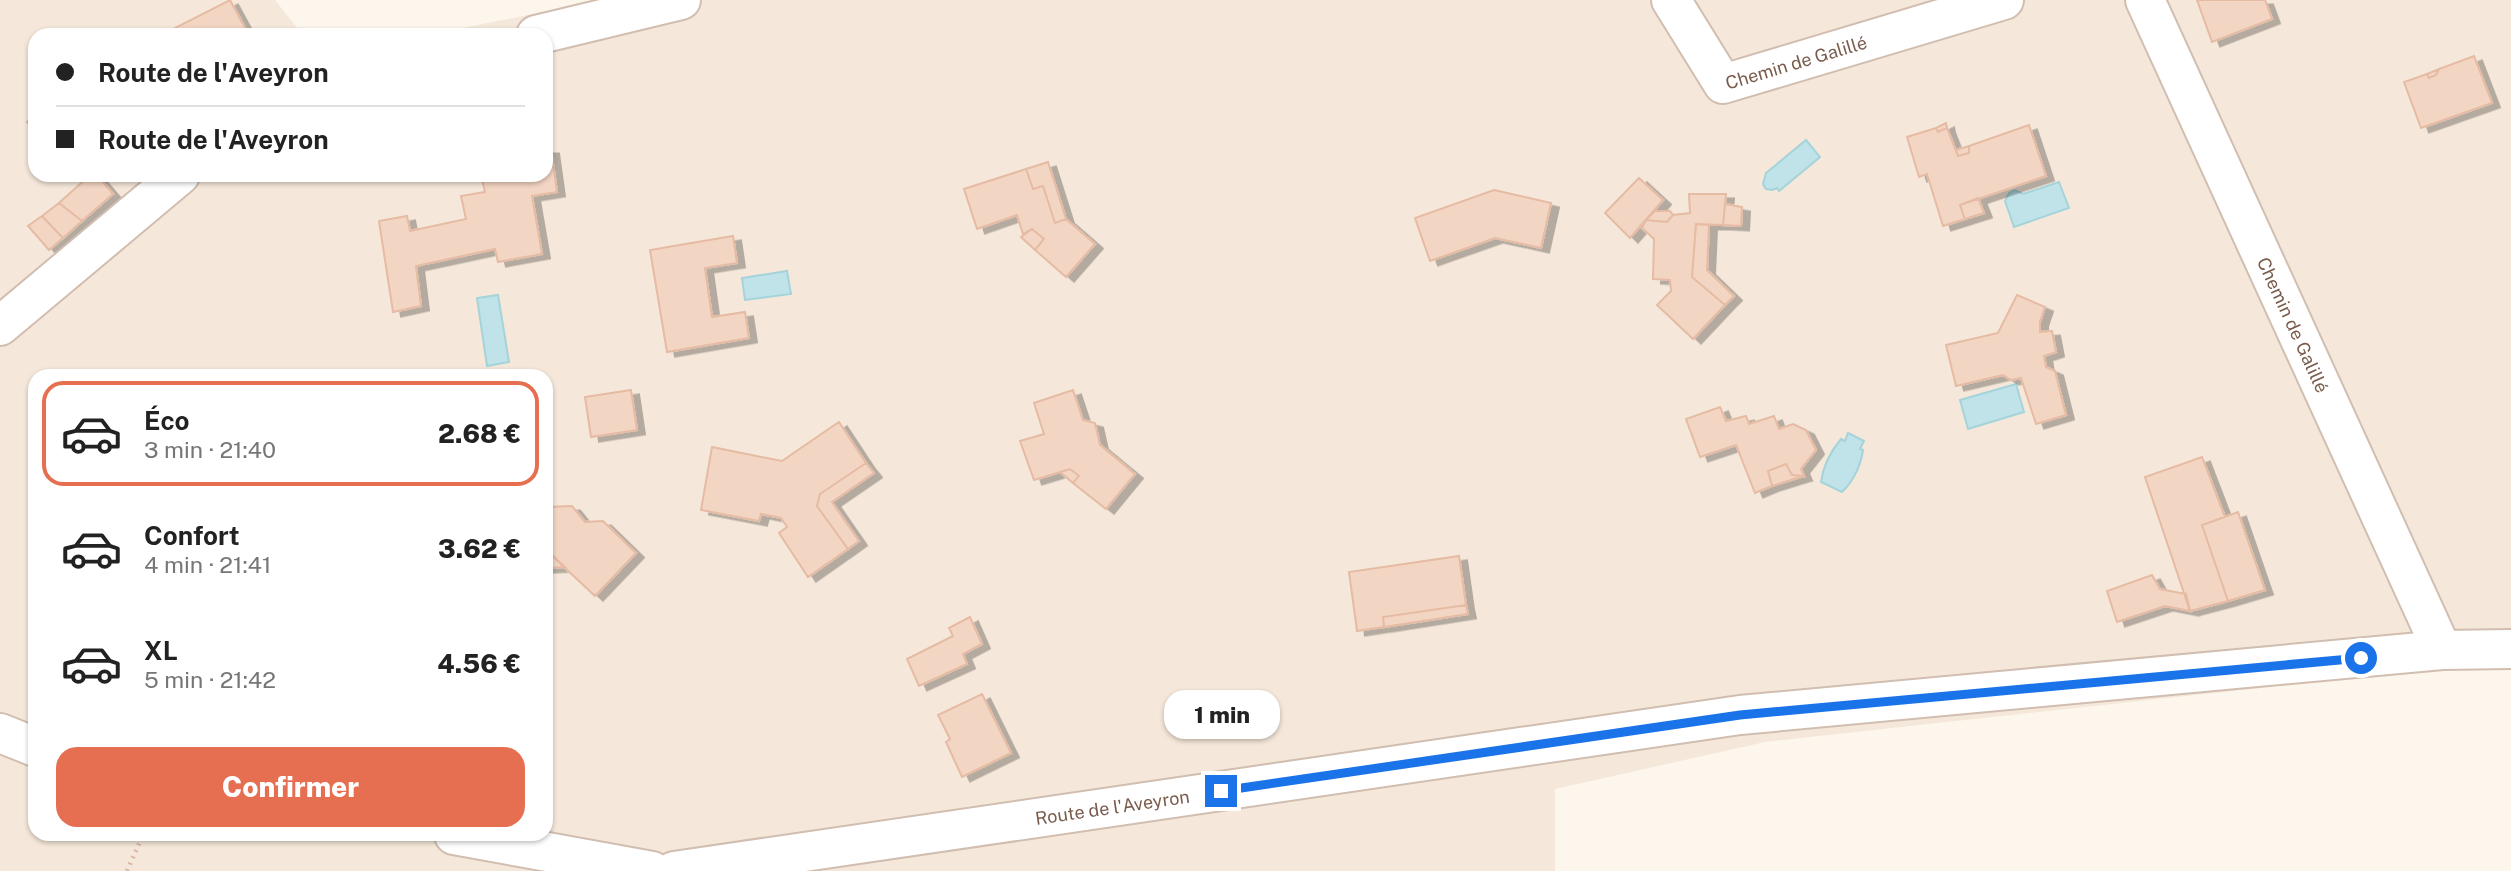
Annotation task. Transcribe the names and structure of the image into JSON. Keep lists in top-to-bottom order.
{
  "streets": {
    "street": ["Chemin de Galillé", "Route de l'Aveyron"]
  },
  "crossings": [
    ["Chemin de Galillé", "Route de l'Aveyron"]
  ],
  "page": {
    "banner": ["Route de l'Aveyron", "Route de l'Aveyron"],
    "list": [
      {
        "name": "Éco",
        "note": "3 min · 21:40",
        "value": "2.68 €"
      },
      {
        "name": "Confort",
        "note": "4 min · 21:41",
        "value": "3.62 €"
      },
      {
        "name": "XL",
        "note": "5 min · 21:42",
        "value": "4.56 €"
      }
    ],
    "bubble": "1 min",
    "buttons": "Confirmer"
  }
}
